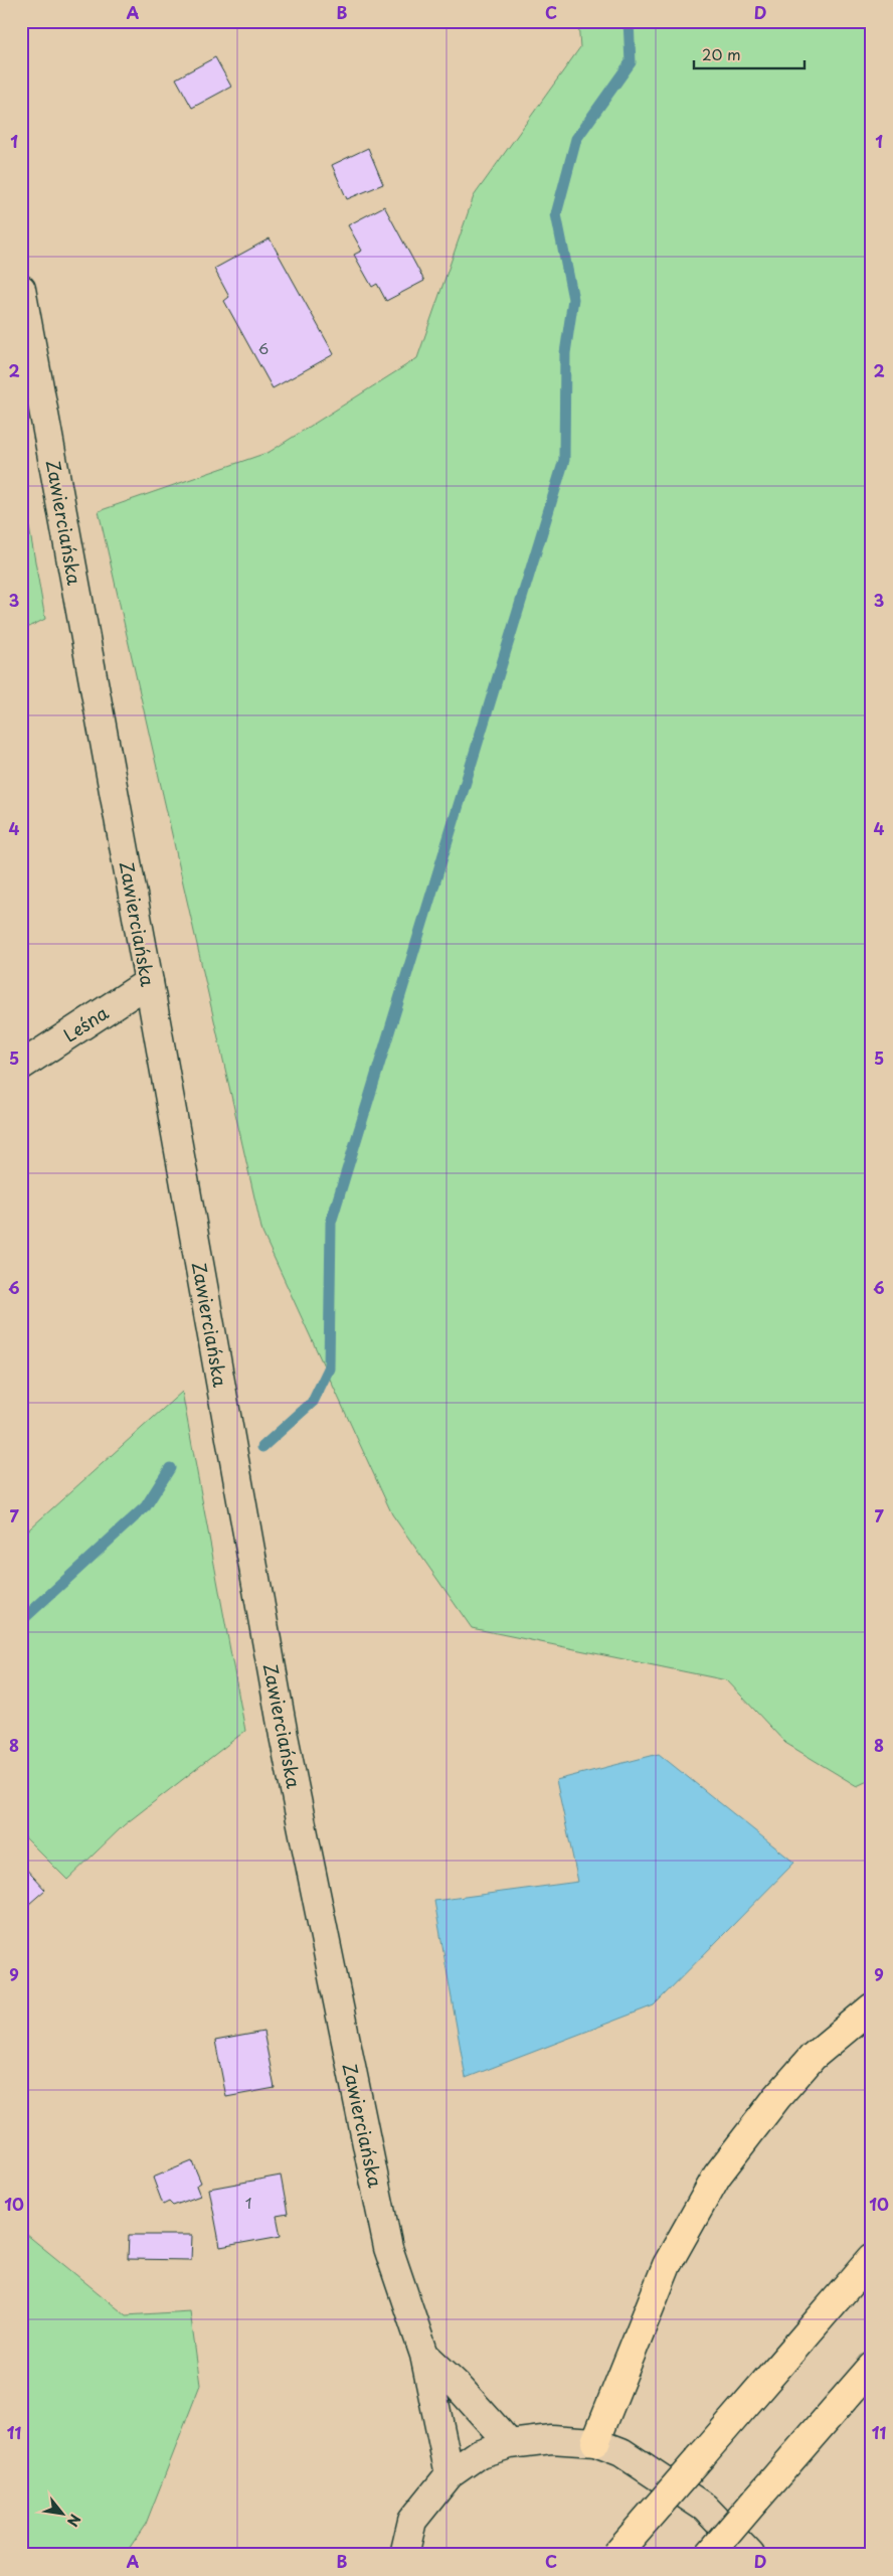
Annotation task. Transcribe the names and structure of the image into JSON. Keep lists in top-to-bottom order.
{
  "streets": {
    "main road": ["Zawierciańska", "Leśna"]
  },
  "crossings": [
    ["Zawierciańska", "Leśna"]
  ],
  "house_numbers": ["6", "1"],
  "scale_bar": "20 m",
  "north": "bottom right",
  "grid": {
    "columns": [
      "A",
      "B",
      "C",
      "D"
    ],
    "rows": [
      "1",
      "2",
      "3",
      "4",
      "5",
      "6",
      "7",
      "8",
      "9",
      "10",
      "11"
    ]
  }
}
